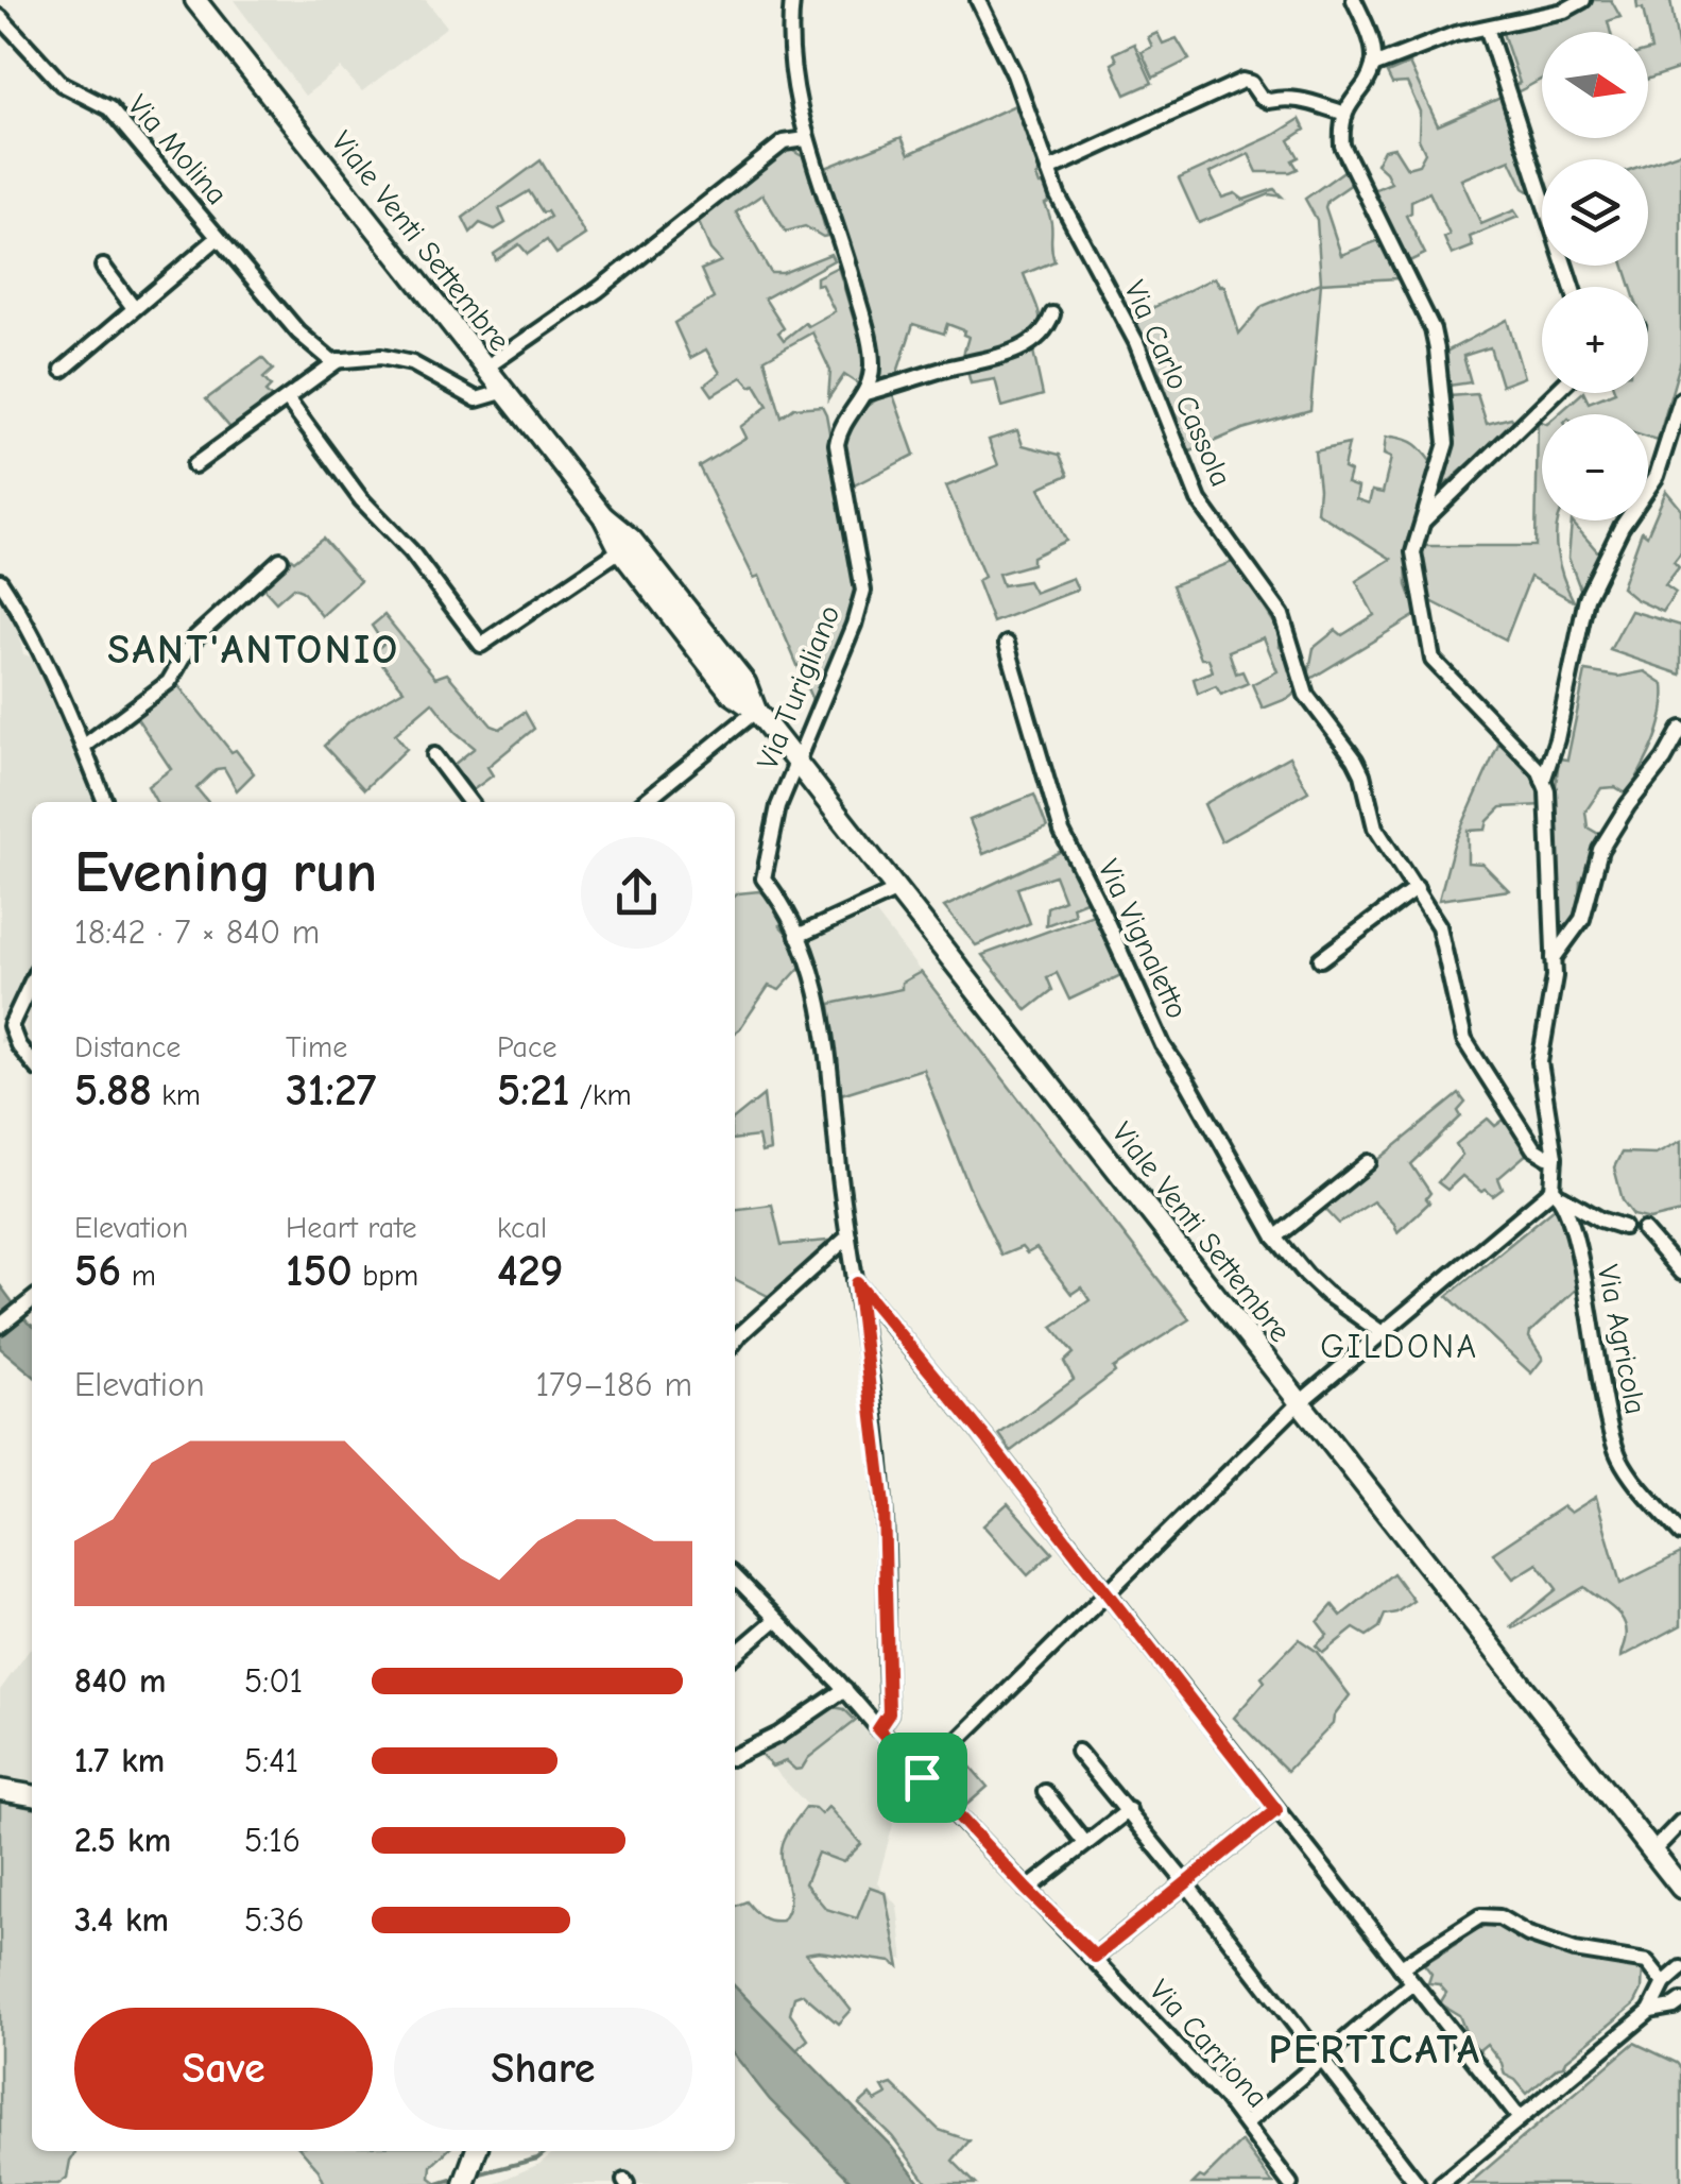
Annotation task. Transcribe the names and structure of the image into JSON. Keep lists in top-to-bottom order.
{
  "streets": {
    "main road": ["Viale Venti Settembre"],
    "street": [
      "Via Molina",
      "Via Carlo Cassola",
      "Via Turigliano",
      "Via Vignaletto",
      "Via Agricola",
      "Via Carriona"
    ]
  },
  "crossings": [
    ["Viale Venti Settembre", "Via Turigliano"],
    ["Via Turigliano", "Via Carriona"]
  ],
  "districts": ["SANT'ANTONIO", "GILDONA", "PERTICATA"],
  "north": "right",
  "page": {
    "map_buttons": ["+", "−"],
    "heading": ["Evening run", "18:42 · 7 × 840 m"],
    "stats": [
      ["Distance", "5.88 km"],
      ["Time", "31:27"],
      ["Pace", "5:21 /km"],
      ["Elevation", "56 m"],
      ["Heart rate", "150 bpm"],
      ["kcal", "429"]
    ],
    "chart": ["Elevation", "179–186 m"],
    "list": [
      {
        "name": "840 m",
        "note": "5:01"
      },
      {
        "name": "1.7 km",
        "note": "5:41"
      },
      {
        "name": "2.5 km",
        "note": "5:16"
      },
      {
        "name": "3.4 km",
        "note": "5:36"
      }
    ],
    "buttons": ["Save", "Share"]
  }
}
